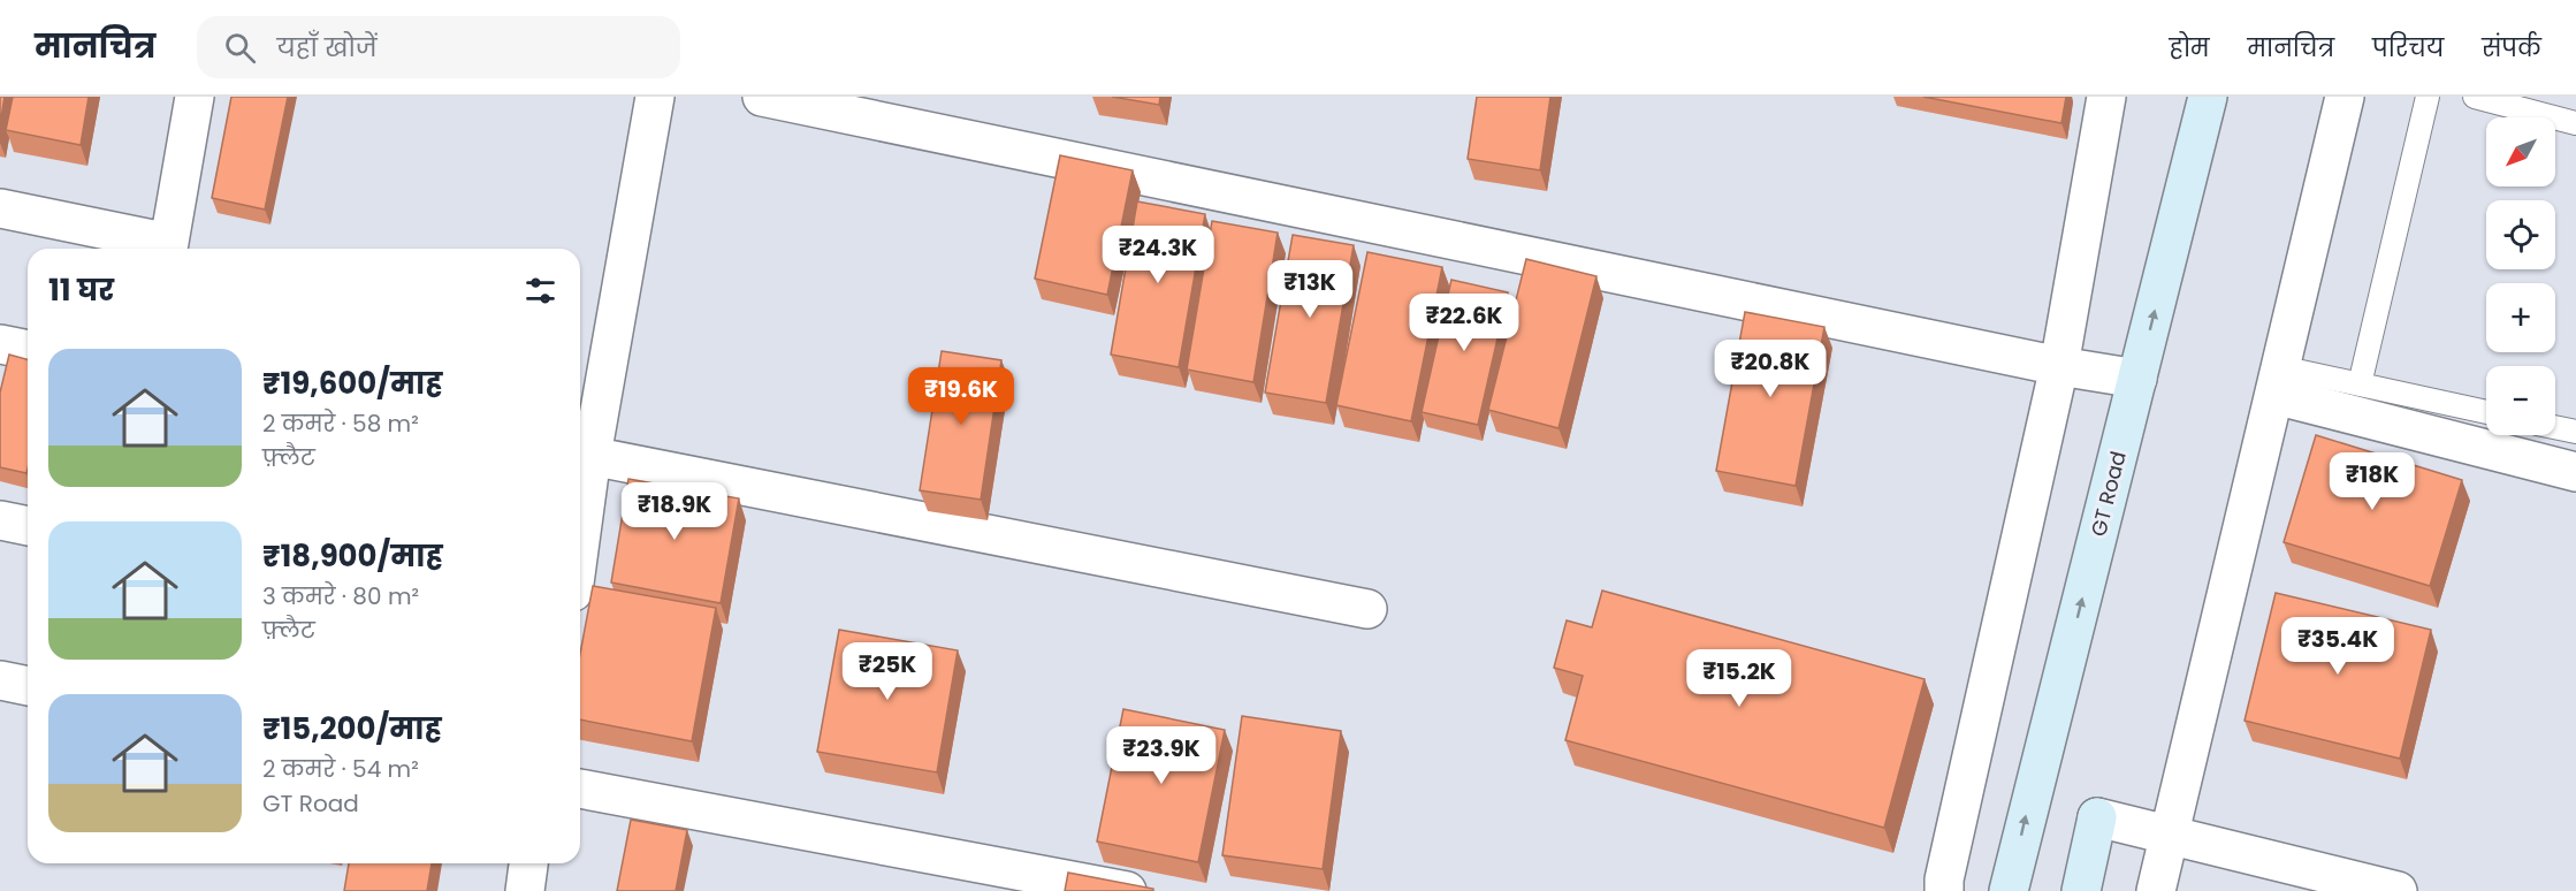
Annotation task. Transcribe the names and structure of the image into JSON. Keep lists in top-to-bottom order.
{
  "streets": {
    "main road": ["GT Road"]
  },
  "one_way": ["GT Road"],
  "north": "bottom left",
  "page": {
    "header": "मानचित्र",
    "search": "यहाँ खोजें",
    "nav": [
      "होम",
      "मानचित्र",
      "परिचय",
      "संपर्क"
    ],
    "map_buttons": ["+", "−"],
    "price": [
      "₹24.3K",
      "₹13K",
      "₹22.6K",
      "₹20.8K",
      "₹19.6K",
      "₹18K",
      "₹18.9K",
      "₹35.4K",
      "₹25K",
      "₹15.2K",
      "₹23.9K"
    ],
    "heading": "11 घर",
    "list": [
      {
        "name": "₹19,600/माह",
        "note": "2 कमरे · 58 m² · फ़्लैट"
      },
      {
        "name": "₹18,900/माह",
        "note": "3 कमरे · 80 m² · फ़्लैट"
      },
      {
        "name": "₹15,200/माह",
        "note": "2 कमरे · 54 m² · GT Road"
      }
    ]
  }
}
